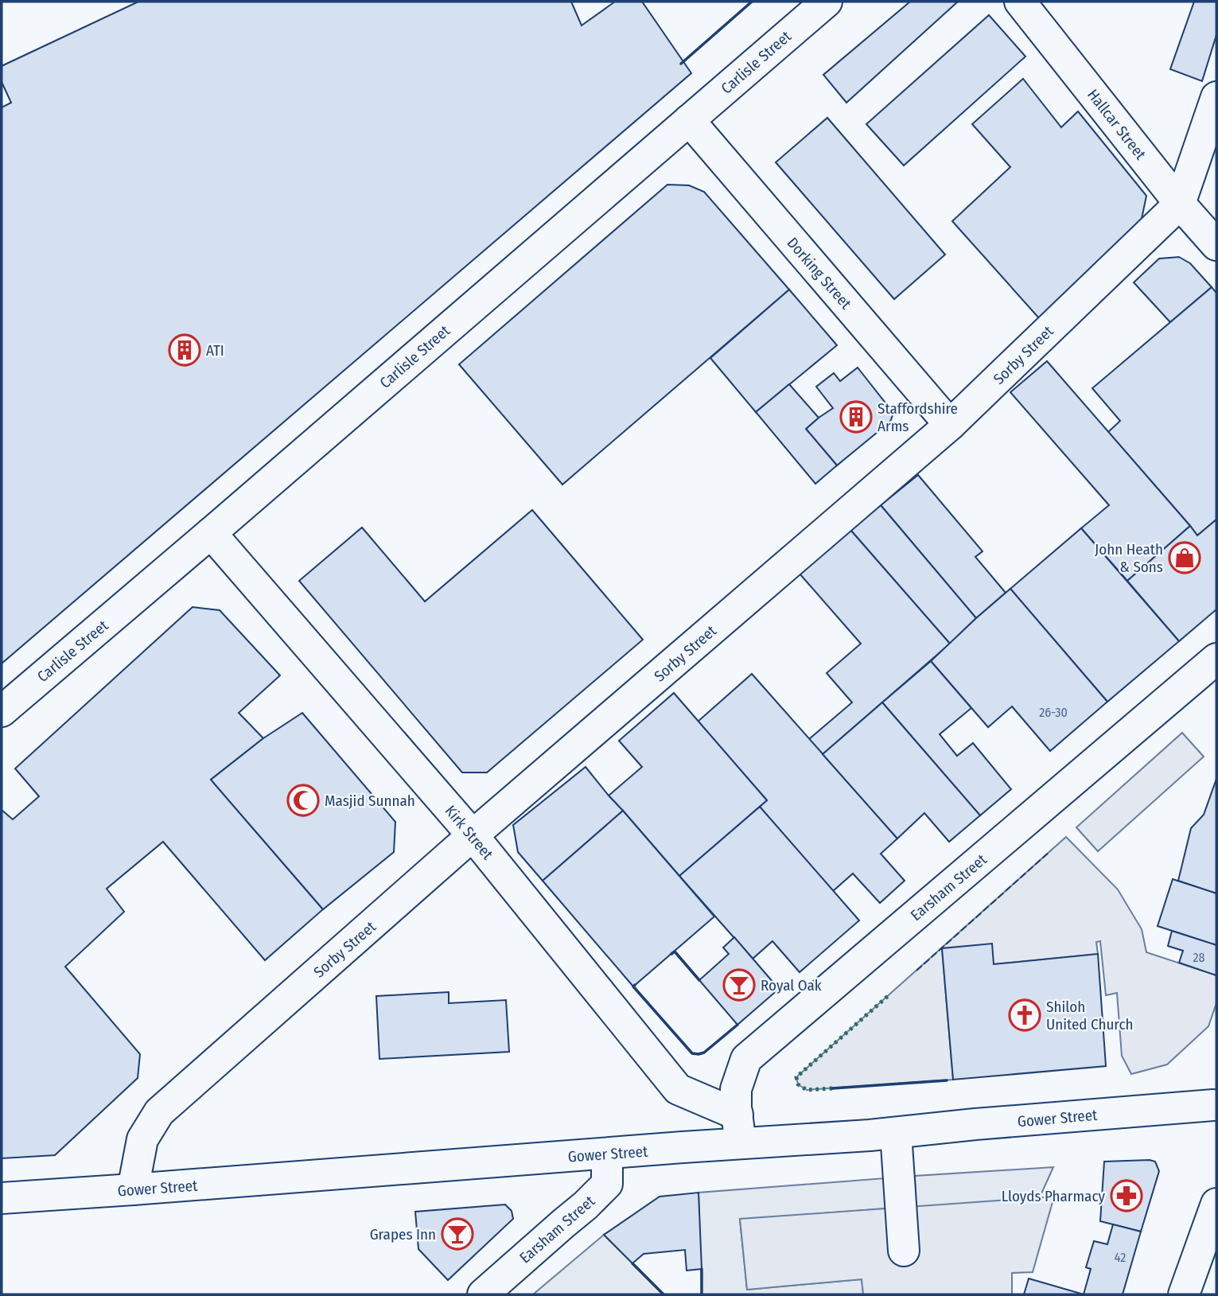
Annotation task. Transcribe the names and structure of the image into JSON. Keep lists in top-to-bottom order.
{
  "streets": {
    "street": [
      "Carlisle Street",
      "Hallcar Street",
      "Dorking Street",
      "Sorby Street",
      "Kirk Street",
      "Earsham Street",
      "Gower Street"
    ]
  },
  "crossings": [
    ["Carlisle Street", "Dorking Street"],
    ["Carlisle Street", "Kirk Street"],
    ["Hallcar Street", "Sorby Street"],
    ["Dorking Street", "Sorby Street"],
    ["Sorby Street", "Kirk Street"],
    ["Sorby Street", "Gower Street"],
    ["Kirk Street", "Earsham Street"],
    ["Kirk Street", "Gower Street"],
    ["Earsham Street", "Gower Street"]
  ],
  "places": {
    "building": ["ATI", "Staffordshire Arms"],
    "shop": ["John Heath & Sons"],
    "mosque": ["Masjid Sunnah"],
    "bar": ["Royal Oak", "Grapes Inn"],
    "church": ["Shiloh United Church"],
    "pharmacy": ["Lloyds Pharmacy"]
  },
  "house_numbers": ["26-30", "28", "42"]
}
